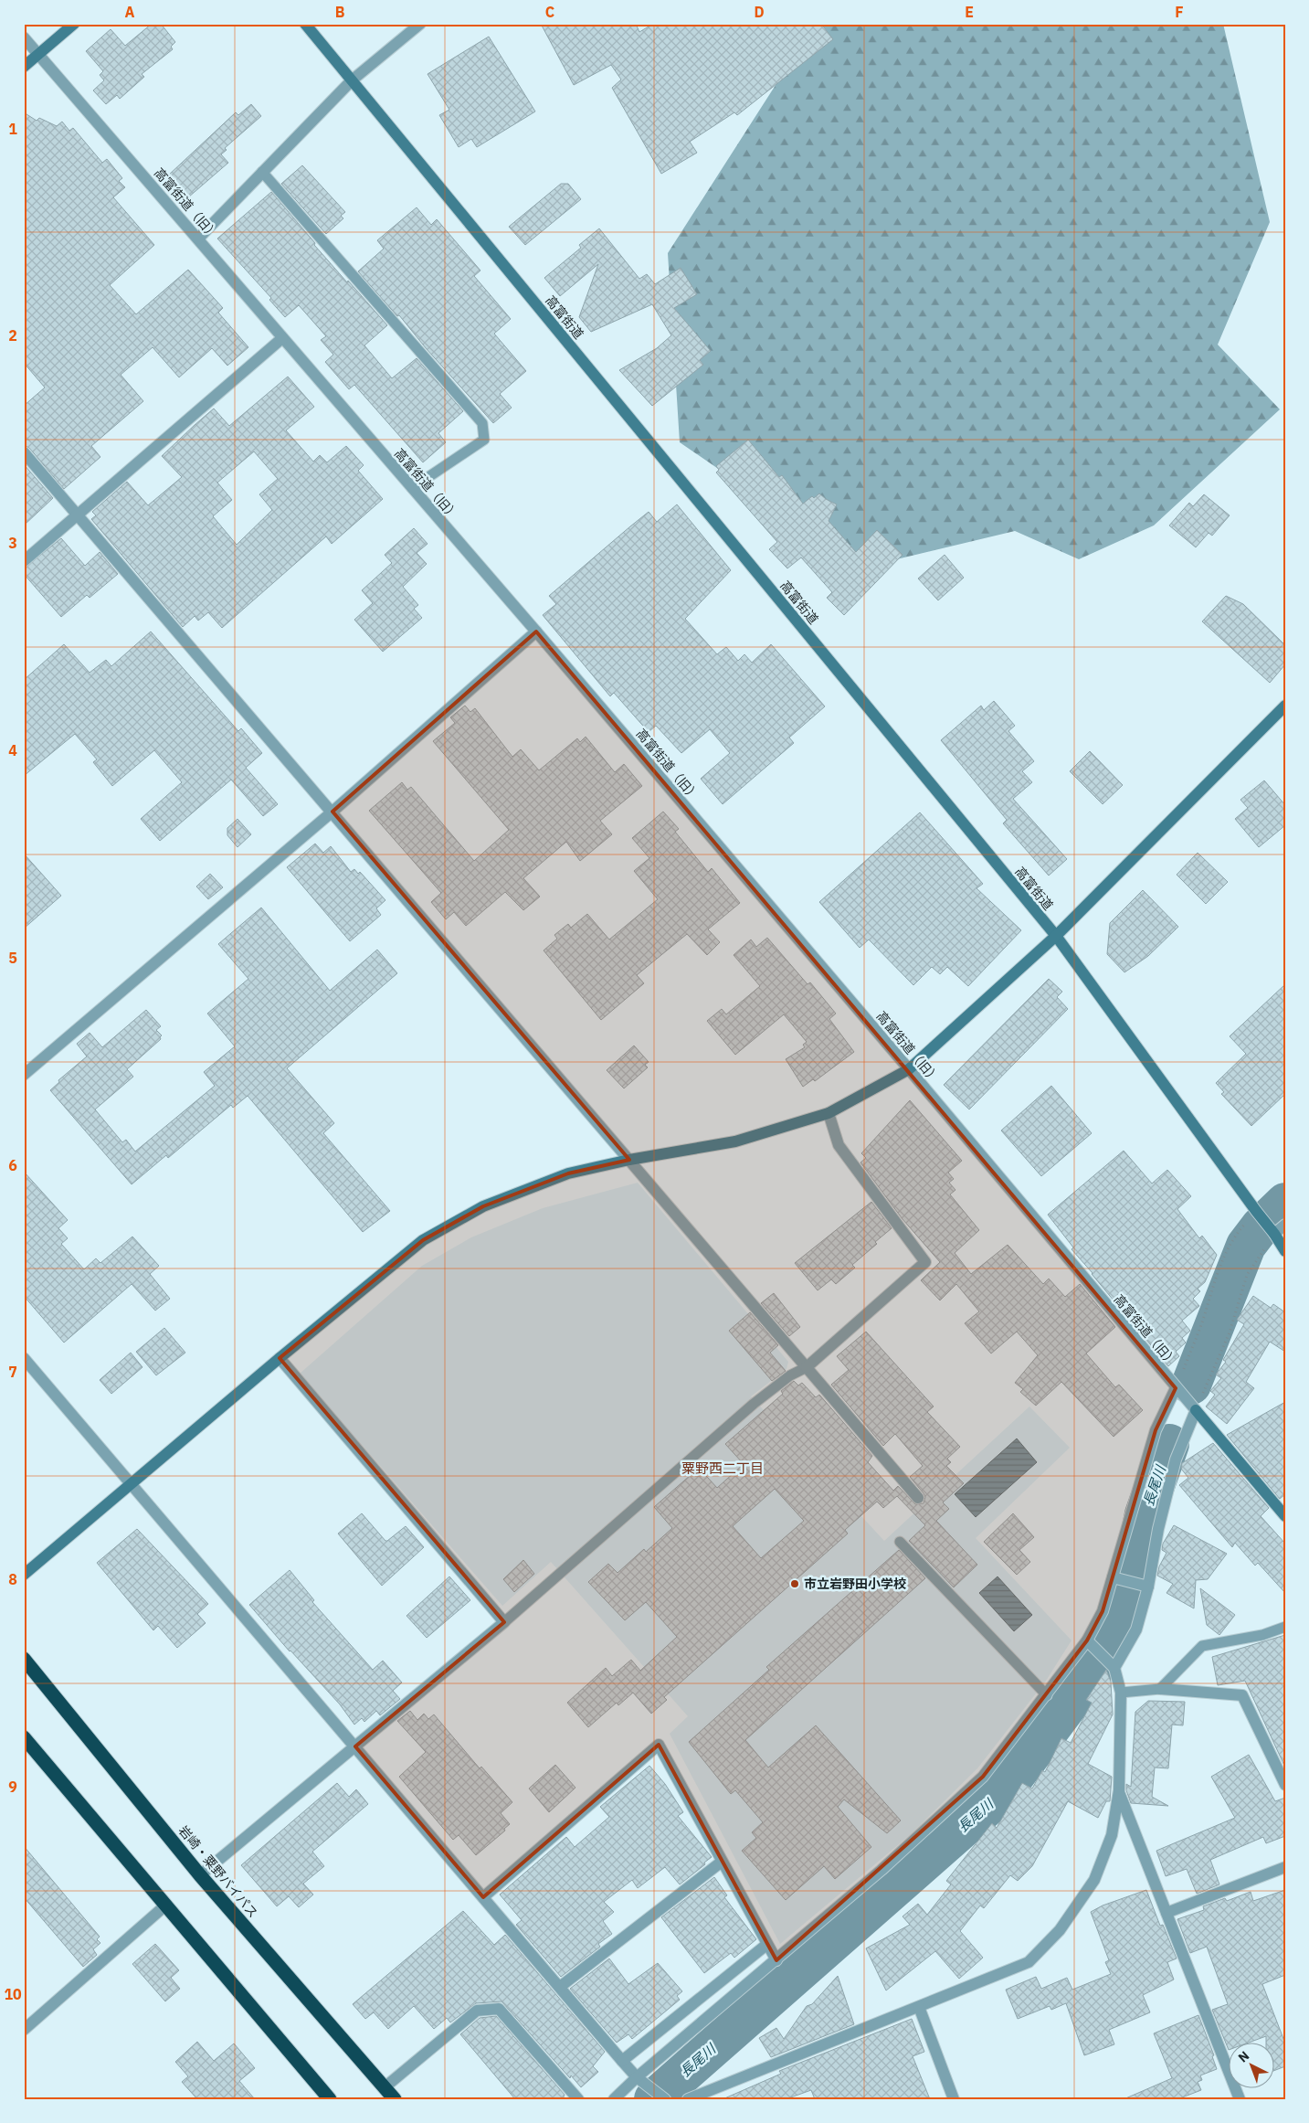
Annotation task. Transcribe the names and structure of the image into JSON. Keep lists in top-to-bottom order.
{
  "streets": {
    "highway": ["岩崎・粟野バイパス"],
    "street": ["高富街道（旧）", "高富街道"]
  },
  "districts": ["粟野西二丁目"],
  "water": ["長尾川"],
  "places": ["市立岩野田小学校"],
  "north": "top left",
  "grid": {
    "columns": [
      "A",
      "B",
      "C",
      "D",
      "E",
      "F"
    ],
    "rows": [
      "1",
      "2",
      "3",
      "4",
      "5",
      "6",
      "7",
      "8",
      "9",
      "10"
    ]
  }
}
